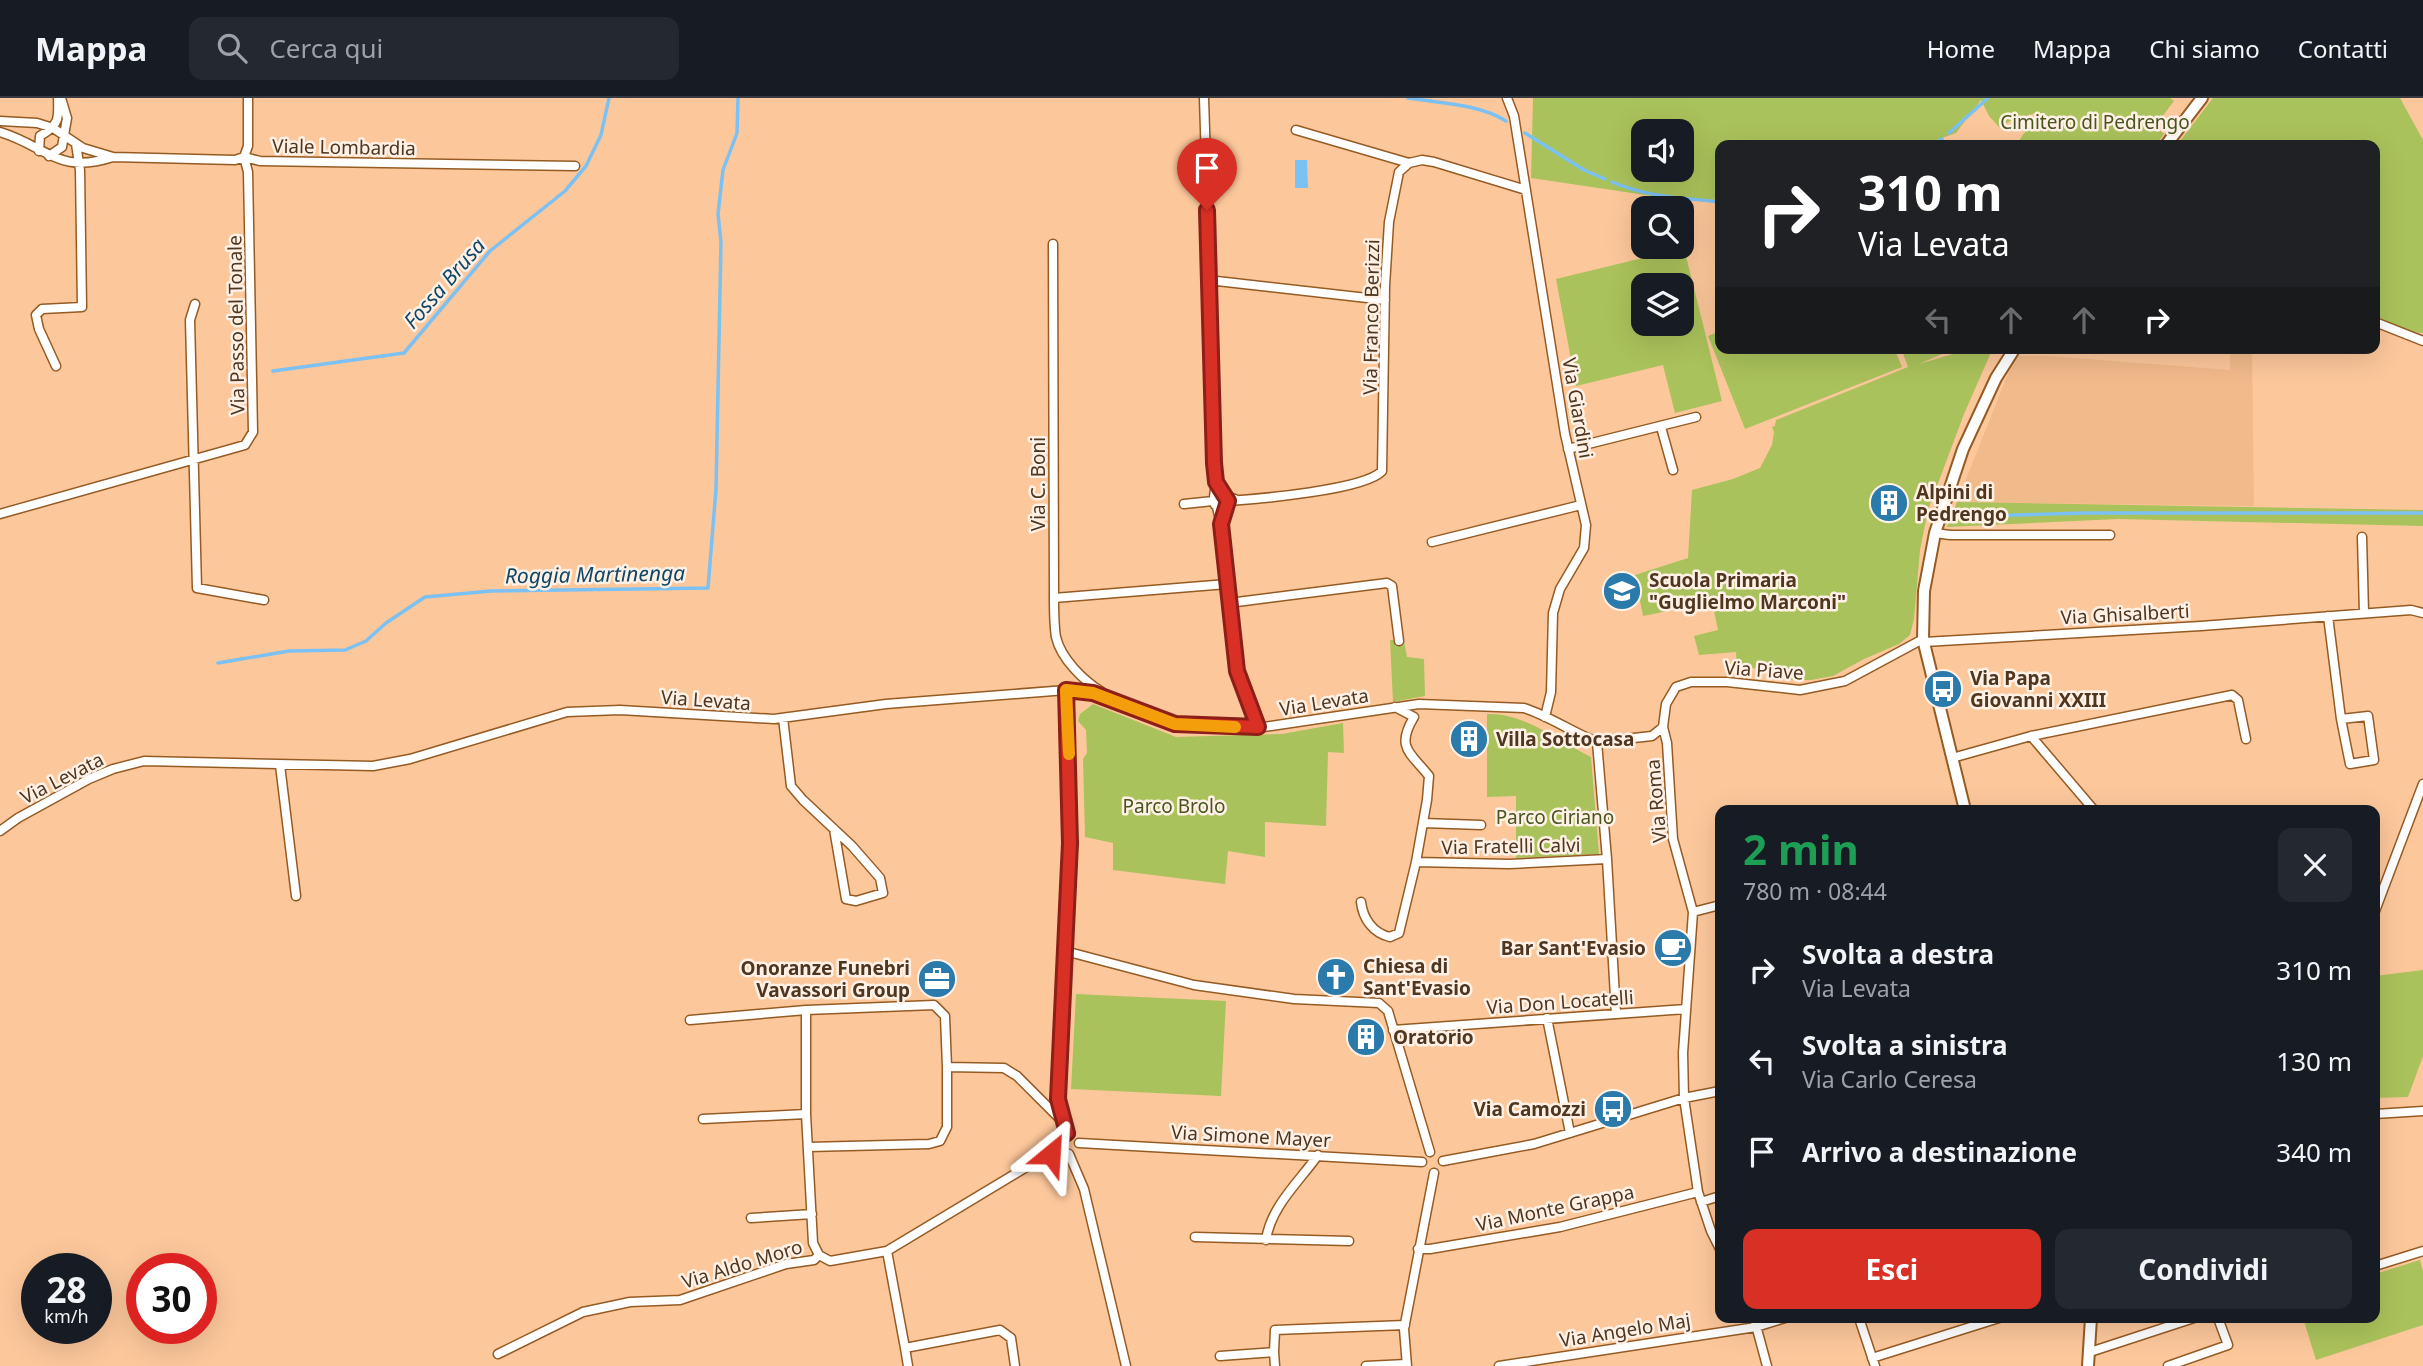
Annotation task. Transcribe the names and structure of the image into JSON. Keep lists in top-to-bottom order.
{
  "streets": {
    "street": [
      "Viale Lombardia",
      "Via Franco Berizzi",
      "Via Passo del Tonale",
      "Via Giardini",
      "Via C. Boni",
      "Via Ghisalberti",
      "Via Piave",
      "Via Levata",
      "Via Roma",
      "Via Fratelli Calvi",
      "Via Don Locatelli",
      "Via Simone Mayer",
      "Via Monte Grappa",
      "Via Aldo Moro",
      "Via Angelo Maj"
    ]
  },
  "crossings": [
    ["Viale Lombardia", "Via Passo del Tonale"],
    ["Via Giardini", "Via Levata"],
    ["Via C. Boni", "Via Levata"],
    ["Via Ghisalberti", "Via Piave"],
    ["Via Piave", "Via Roma"],
    ["Via Roma", "Via Don Locatelli"],
    ["Via Roma", "Via Monte Grappa"],
    ["Via Simone Mayer", "Via Aldo Moro"]
  ],
  "water": ["Fossa Brusa", "Roggia Martinenga"],
  "parks": ["Cimitero di Pedrengo", "Parco Brolo", "Parco Ciriano"],
  "places": {
    "building": ["Alpini di Pedrengo", "Villa Sottocasa", "Oratorio"],
    "school or university": ["Scuola Primaria \"Guglielmo Marconi\""],
    "bus stop": ["Via Papa Giovanni XXIII", "Via Camozzi"],
    "cafe": ["Bar Sant'Evasio"],
    "church": ["Chiesa di Sant'Evasio"],
    "office": ["Onoranze Funebri Vavassori Group"]
  },
  "page": {
    "header": "Mappa",
    "search": "Cerca qui",
    "nav": [
      "Home",
      "Mappa",
      "Chi siamo",
      "Contatti"
    ],
    "turn": ["310 m", "Via Levata"],
    "heading": ["2 min", "780 m · 08:44"],
    "list": [
      {
        "name": "Svolta a destra",
        "note": "Via Levata",
        "value": "310 m"
      },
      {
        "name": "Svolta a sinistra",
        "note": "Via Carlo Ceresa",
        "value": "130 m"
      },
      {
        "name": "Arrivo a destinazione",
        "value": "340 m"
      }
    ],
    "buttons": ["Esci", "Condividi"],
    "speed": "28 km/h",
    "limit": "30"
  }
}
